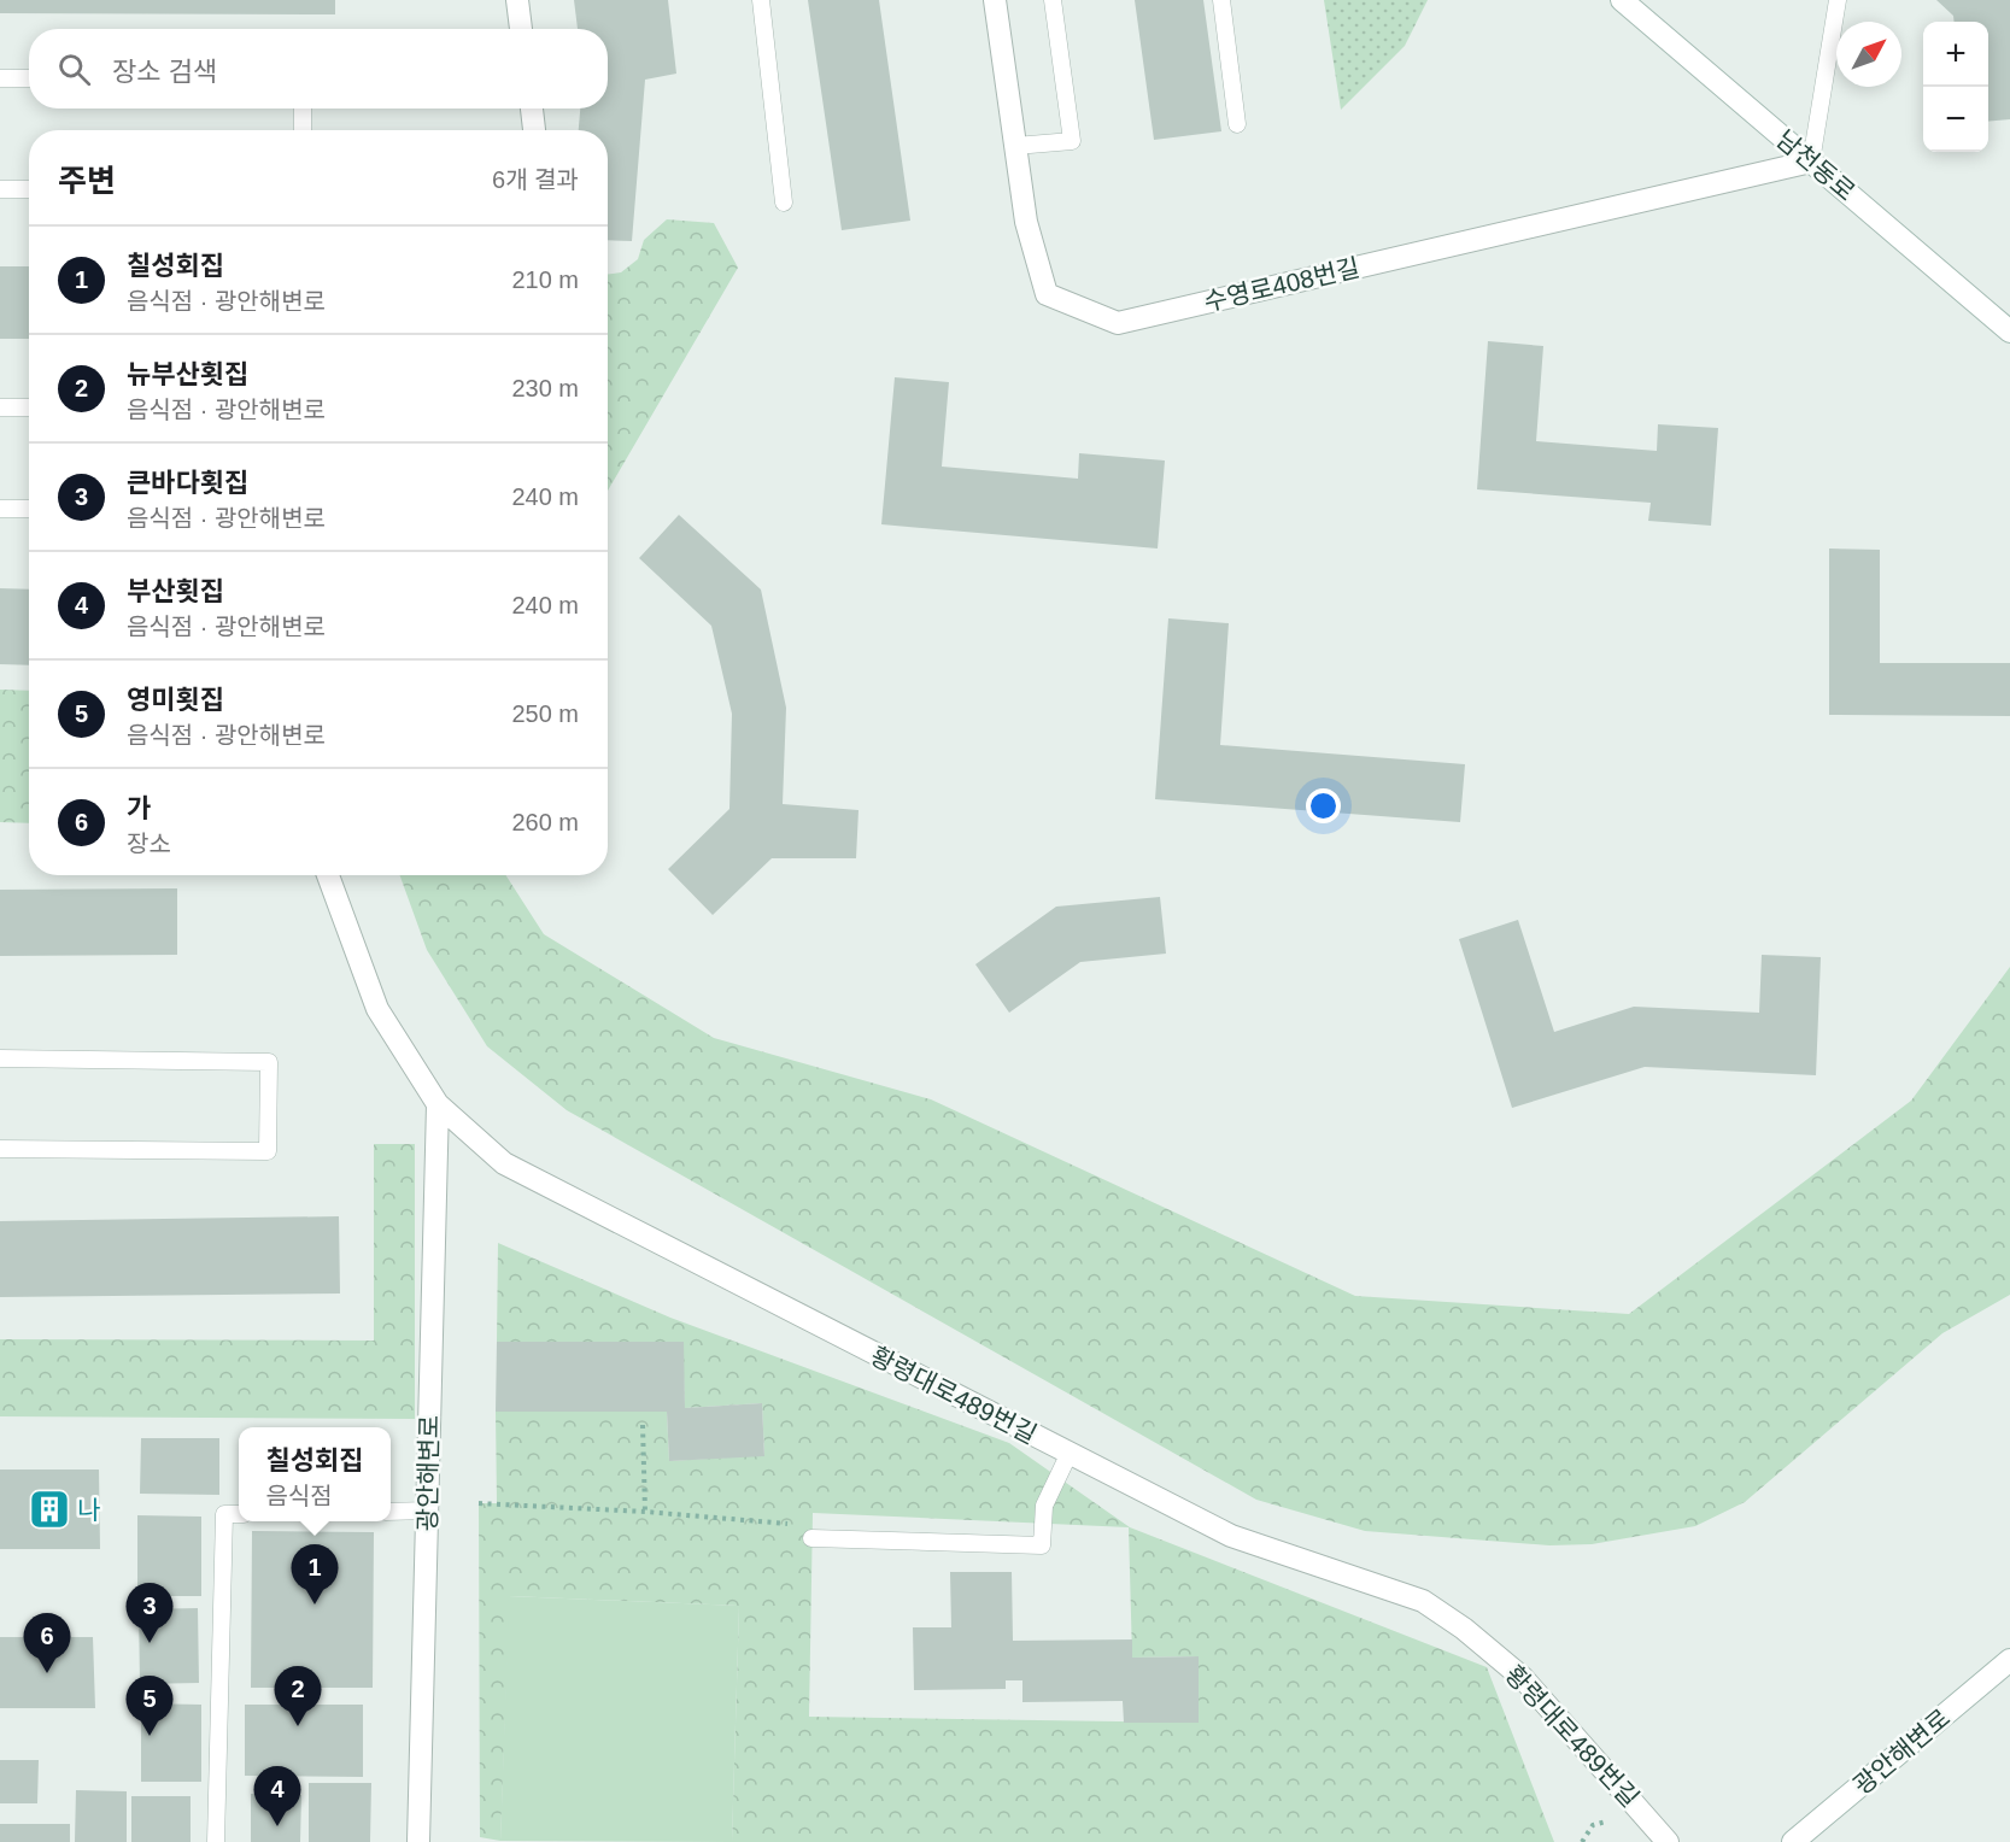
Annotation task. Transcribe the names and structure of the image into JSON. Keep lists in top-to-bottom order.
{
  "streets": {
    "street": [
      "남천동로",
      "수영로408번길",
      "황령대로489번길",
      "광안해변로"
    ]
  },
  "crossings": [
    ["남천동로", "수영로408번길"],
    ["황령대로489번길", "광안해변로"]
  ],
  "places": {
    "building": ["나"]
  },
  "north": "top right",
  "page": {
    "map_buttons": ["+", "−"],
    "search": "장소 검색",
    "heading": ["주변", "6개 결과"],
    "list": [
      {
        "mark": "1",
        "name": "칠성회집",
        "note": "음식점 · 광안해변로",
        "value": "210 m"
      },
      {
        "mark": "2",
        "name": "뉴부산횟집",
        "note": "음식점 · 광안해변로",
        "value": "230 m"
      },
      {
        "mark": "3",
        "name": "큰바다횟집",
        "note": "음식점 · 광안해변로",
        "value": "240 m"
      },
      {
        "mark": "4",
        "name": "부산횟집",
        "note": "음식점 · 광안해변로",
        "value": "240 m"
      },
      {
        "mark": "5",
        "name": "영미횟집",
        "note": "음식점 · 광안해변로",
        "value": "250 m"
      },
      {
        "mark": "6",
        "name": "가",
        "note": "장소",
        "value": "260 m"
      }
    ],
    "popup": ["칠성회집", "음식점"],
    "pins": [
      "1",
      "3",
      "6",
      "2",
      "5",
      "4"
    ]
  }
}
